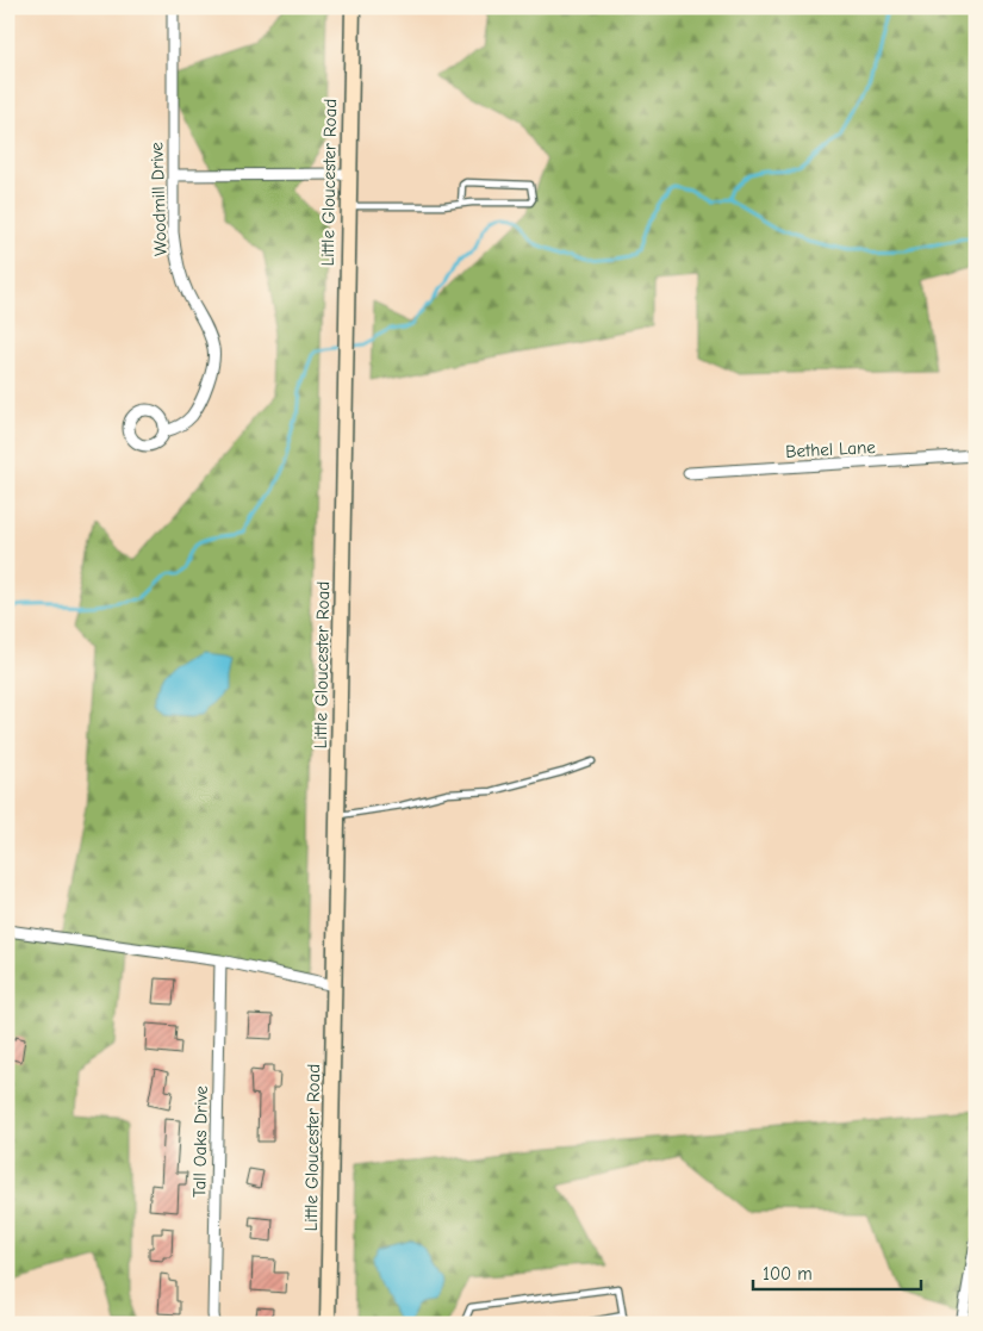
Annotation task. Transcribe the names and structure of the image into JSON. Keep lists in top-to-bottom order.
{
  "streets": {
    "street": [
      "Little Gloucester Road",
      "Woodmill Drive",
      "Bethel Lane",
      "Tall Oaks Drive"
    ]
  },
  "scale_bar": "100 m"
}
